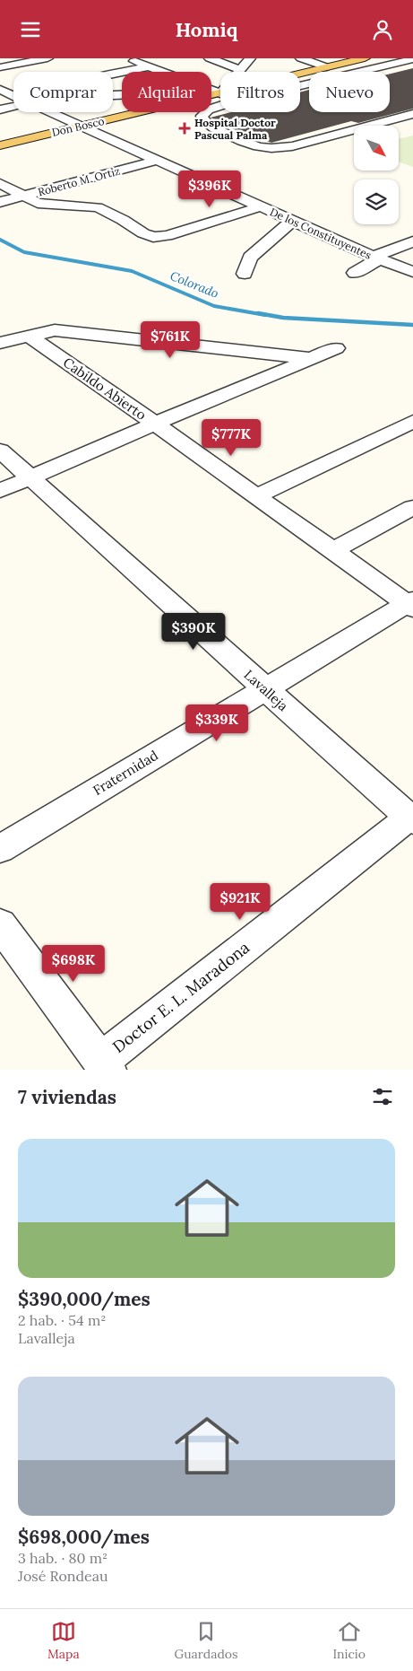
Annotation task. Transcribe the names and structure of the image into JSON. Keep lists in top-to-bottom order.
{
  "streets": {
    "main road": ["Don Bosco"],
    "street": [
      "Roberto M. Ortiz",
      "De los Constituyentes",
      "Cabildo Abierto",
      "Lavalleja",
      "Fraternidad",
      "Doctor E. L. Maradona"
    ]
  },
  "crossings": [
    ["Don Bosco", "De los Constituyentes"],
    ["Roberto M. Ortiz", "De los Constituyentes"],
    ["Cabildo Abierto", "Fraternidad"],
    ["Lavalleja", "Fraternidad"],
    ["Lavalleja", "Doctor E. L. Maradona"]
  ],
  "water": ["Colorado"],
  "places": {
    "health": ["Hospital Doctor Pascual Palma"]
  },
  "north": "bottom right",
  "page": {
    "header": "Homiq",
    "chip": [
      "Comprar",
      "Alquilar",
      "Filtros",
      "Nuevo"
    ],
    "price": [
      "$396K",
      "$761K",
      "$777K",
      "$390K",
      "$339K",
      "$921K",
      "$698K"
    ],
    "heading": "7 viviendas",
    "list": [
      {
        "name": "$390,000/mes",
        "note": "2 hab. · 54 m² · Lavalleja"
      },
      {
        "name": "$698,000/mes",
        "note": "3 hab. · 80 m² · José Rondeau"
      }
    ],
    "tabs": ["Mapa", "Guardados", "Inicio"]
  }
}
